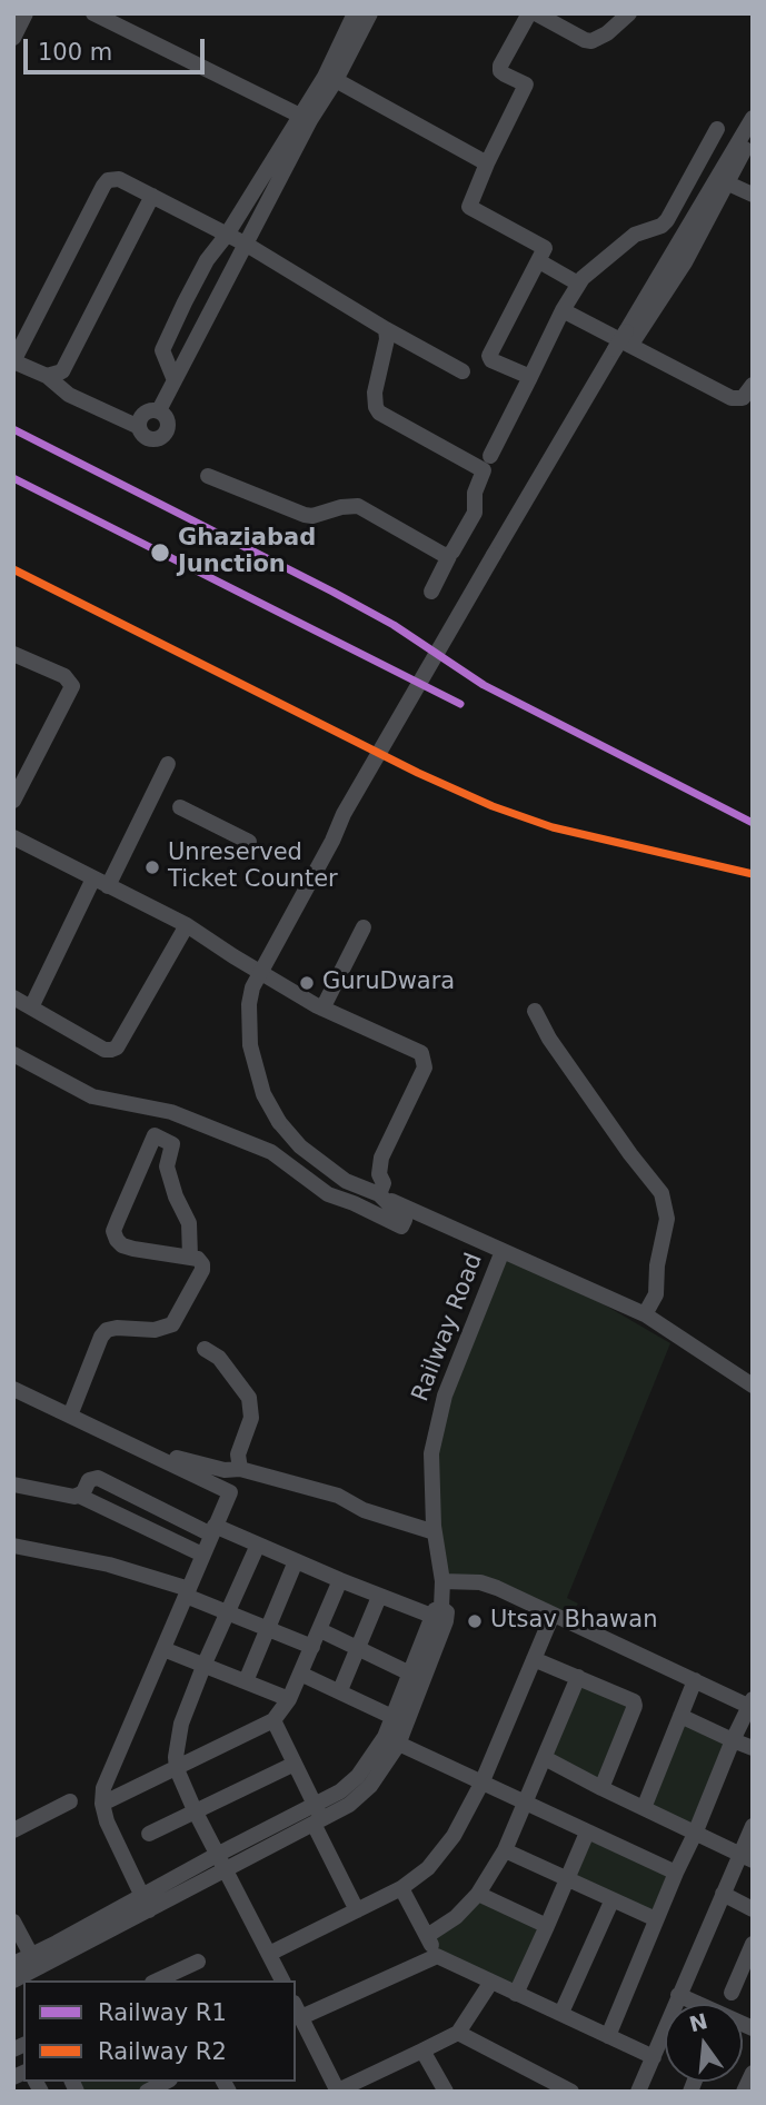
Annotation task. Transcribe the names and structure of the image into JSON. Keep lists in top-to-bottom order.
{
  "streets": {
    "street": ["Railway Road"]
  },
  "places": [
    "Ghaziabad Junction",
    "Unreserved Ticket Counter",
    "GuruDwara",
    "Utsav Bhawan"
  ],
  "lines": ["rail line R1", "rail line R2"],
  "legend": ["Railway R1", "Railway R2"],
  "scale_bar": "100 m",
  "north": "top"
}
